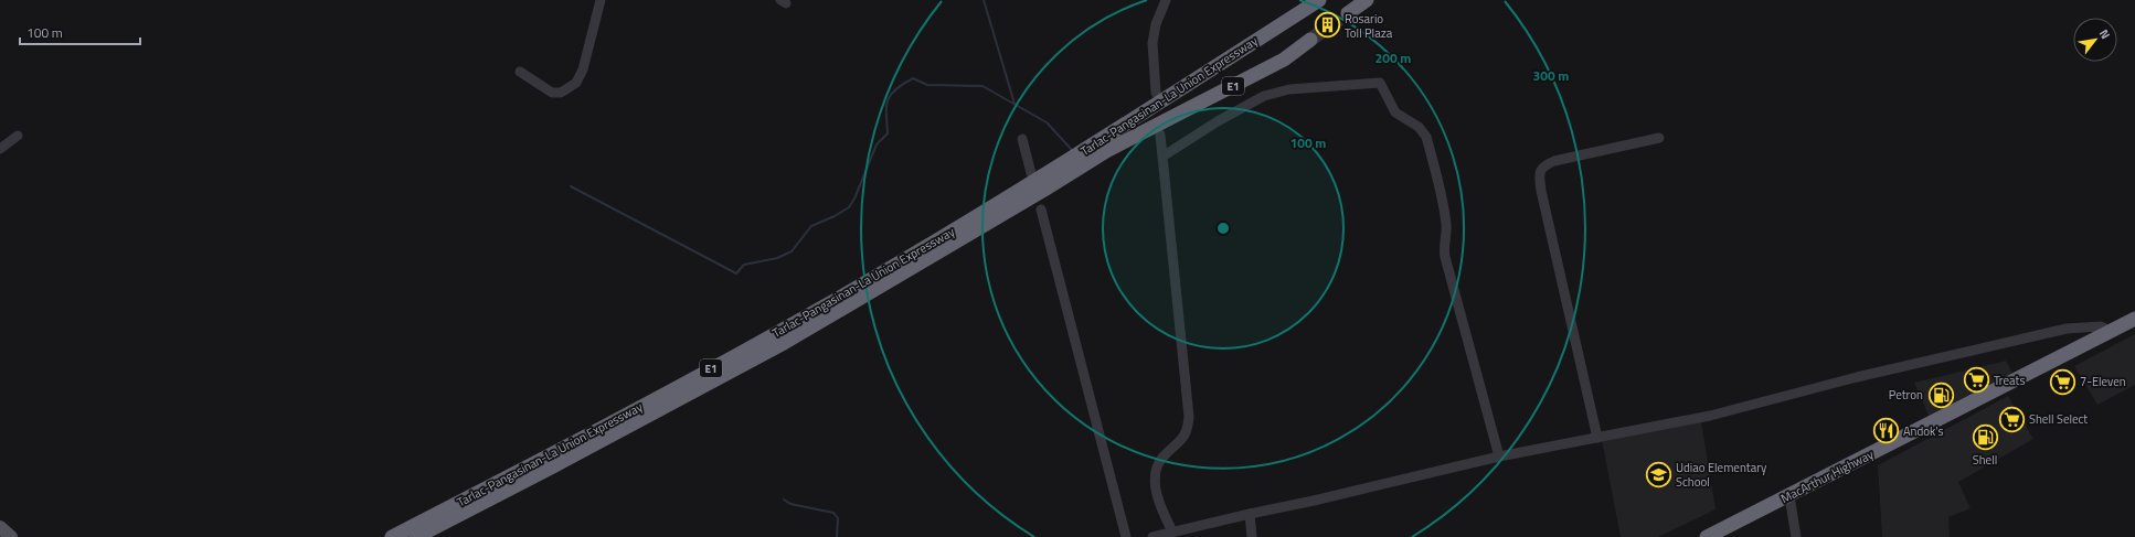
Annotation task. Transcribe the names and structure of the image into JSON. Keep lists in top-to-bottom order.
{
  "streets": {
    "highway": ["E1", "Tarlac-Pangasinan-La Union Expressway", "MacArthur Highway"]
  },
  "places": {
    "building": ["Rosario Toll Plaza"],
    "supermarket": ["Treats", "7-Eleven", "Shell Select"],
    "fuel station": ["Petron", "Shell"],
    "restaurant": ["Andok's"],
    "school or university": ["Udiao Elementary School"]
  },
  "scale_bar": "100 m",
  "north": "top right",
  "rings": ["200 m", "300 m", "100 m"]
}
